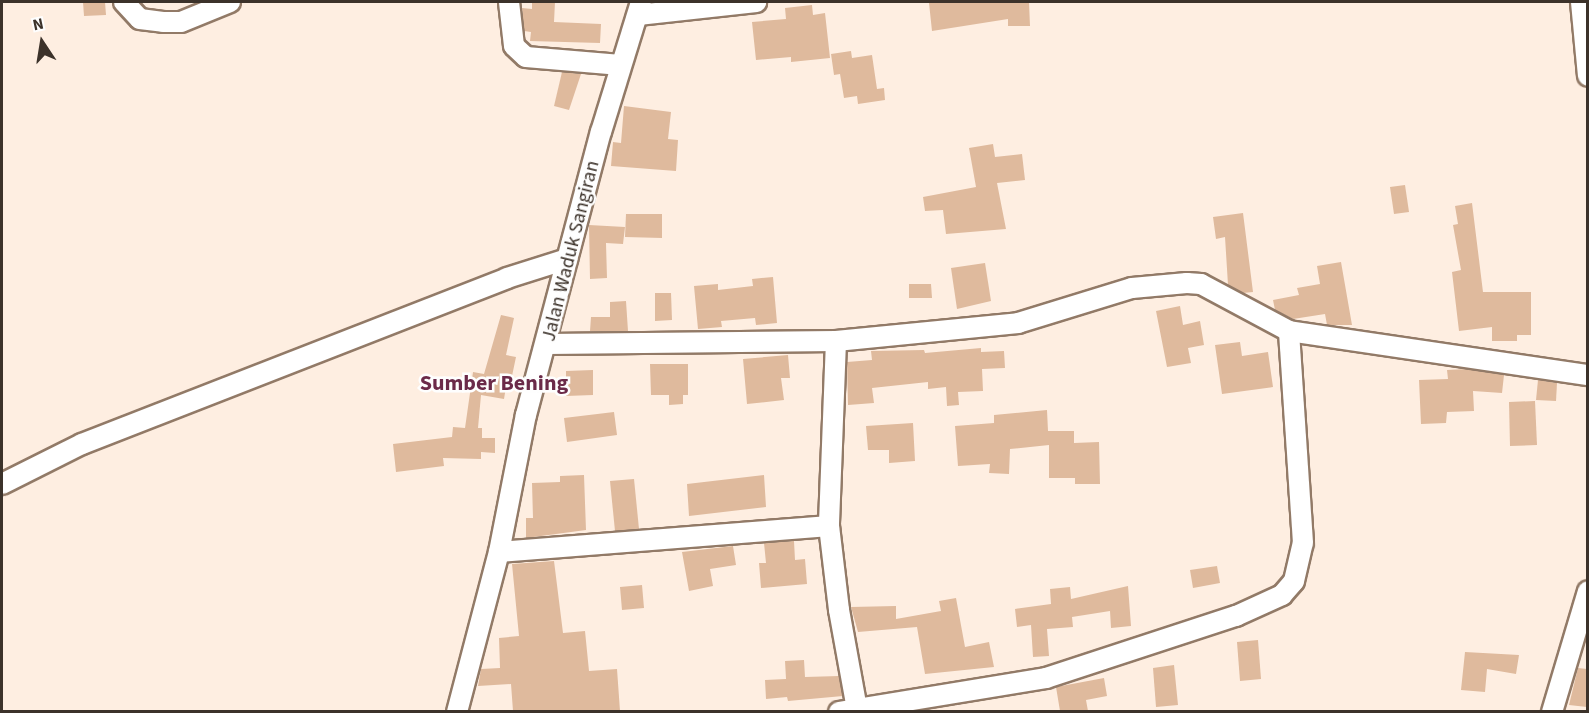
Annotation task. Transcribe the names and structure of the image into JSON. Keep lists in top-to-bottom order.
{
  "streets": {
    "street": ["Jalan Waduk Sangiran"]
  },
  "districts": ["Sumber Bening"],
  "north": "top"
}
